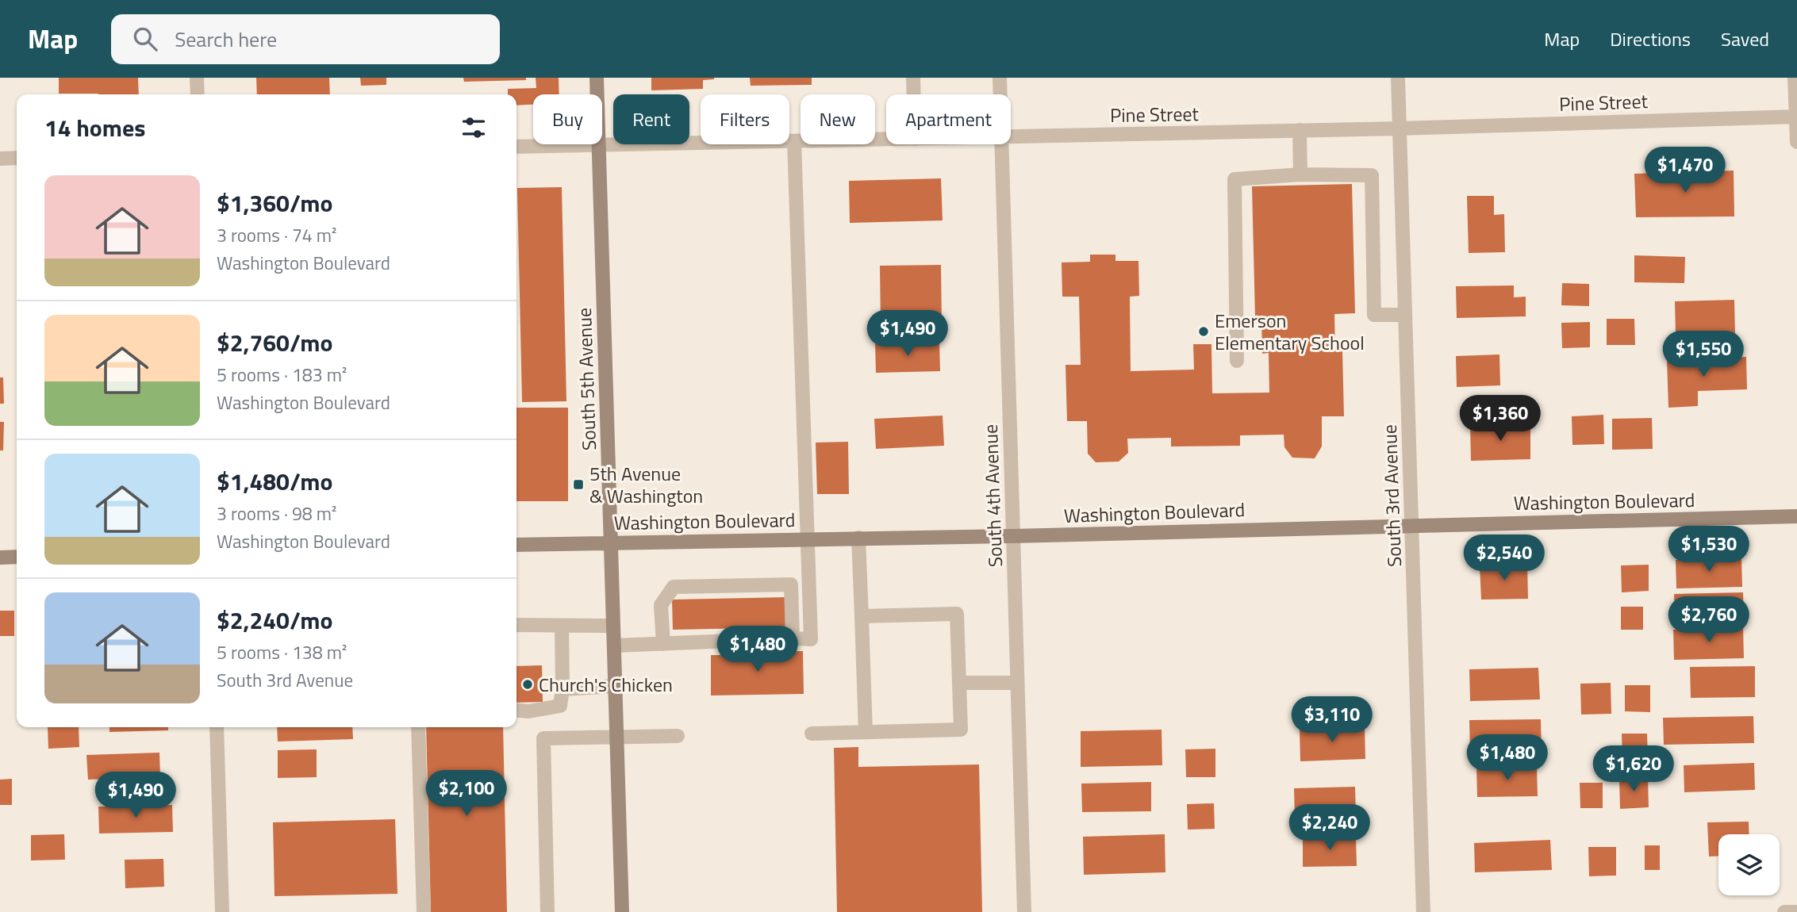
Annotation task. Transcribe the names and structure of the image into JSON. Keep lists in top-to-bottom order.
{
  "streets": {
    "street": [
      "Pine Street",
      "South 5th Avenue",
      "South 4th Avenue",
      "South 3rd Avenue",
      "Washington Boulevard"
    ]
  },
  "crossings": [
    ["Pine Street", "South 5th Avenue"],
    ["Pine Street", "South 3rd Avenue"],
    ["South 5th Avenue", "Washington Boulevard"],
    ["South 4th Avenue", "Washington Boulevard"],
    ["South 3rd Avenue", "Washington Boulevard"]
  ],
  "places": {
    "other": ["Emerson Elementary School", "Church's Chicken"],
    "transit": ["5th Avenue & Washington"]
  },
  "page": {
    "header": "Map",
    "search": "Search here",
    "nav": ["Map", "Directions", "Saved"],
    "chip": [
      "Buy",
      "Rent",
      "Filters",
      "New",
      "Apartment"
    ],
    "heading": "14 homes",
    "price": [
      "$1,470",
      "$1,490",
      "$1,550",
      "$1,360",
      "$1,530",
      "$2,540",
      "$2,760",
      "$1,480",
      "$3,110",
      "$1,480",
      "$1,620",
      "$2,100",
      "$1,490",
      "$2,240"
    ],
    "list": [
      {
        "name": "$1,360/mo",
        "note": "3 rooms · 74 m² · Washington Boulevard"
      },
      {
        "name": "$2,760/mo",
        "note": "5 rooms · 183 m² · Washington Boulevard"
      },
      {
        "name": "$1,480/mo",
        "note": "3 rooms · 98 m² · Washington Boulevard"
      },
      {
        "name": "$2,240/mo",
        "note": "5 rooms · 138 m² · South 3rd Avenue"
      }
    ]
  }
}
